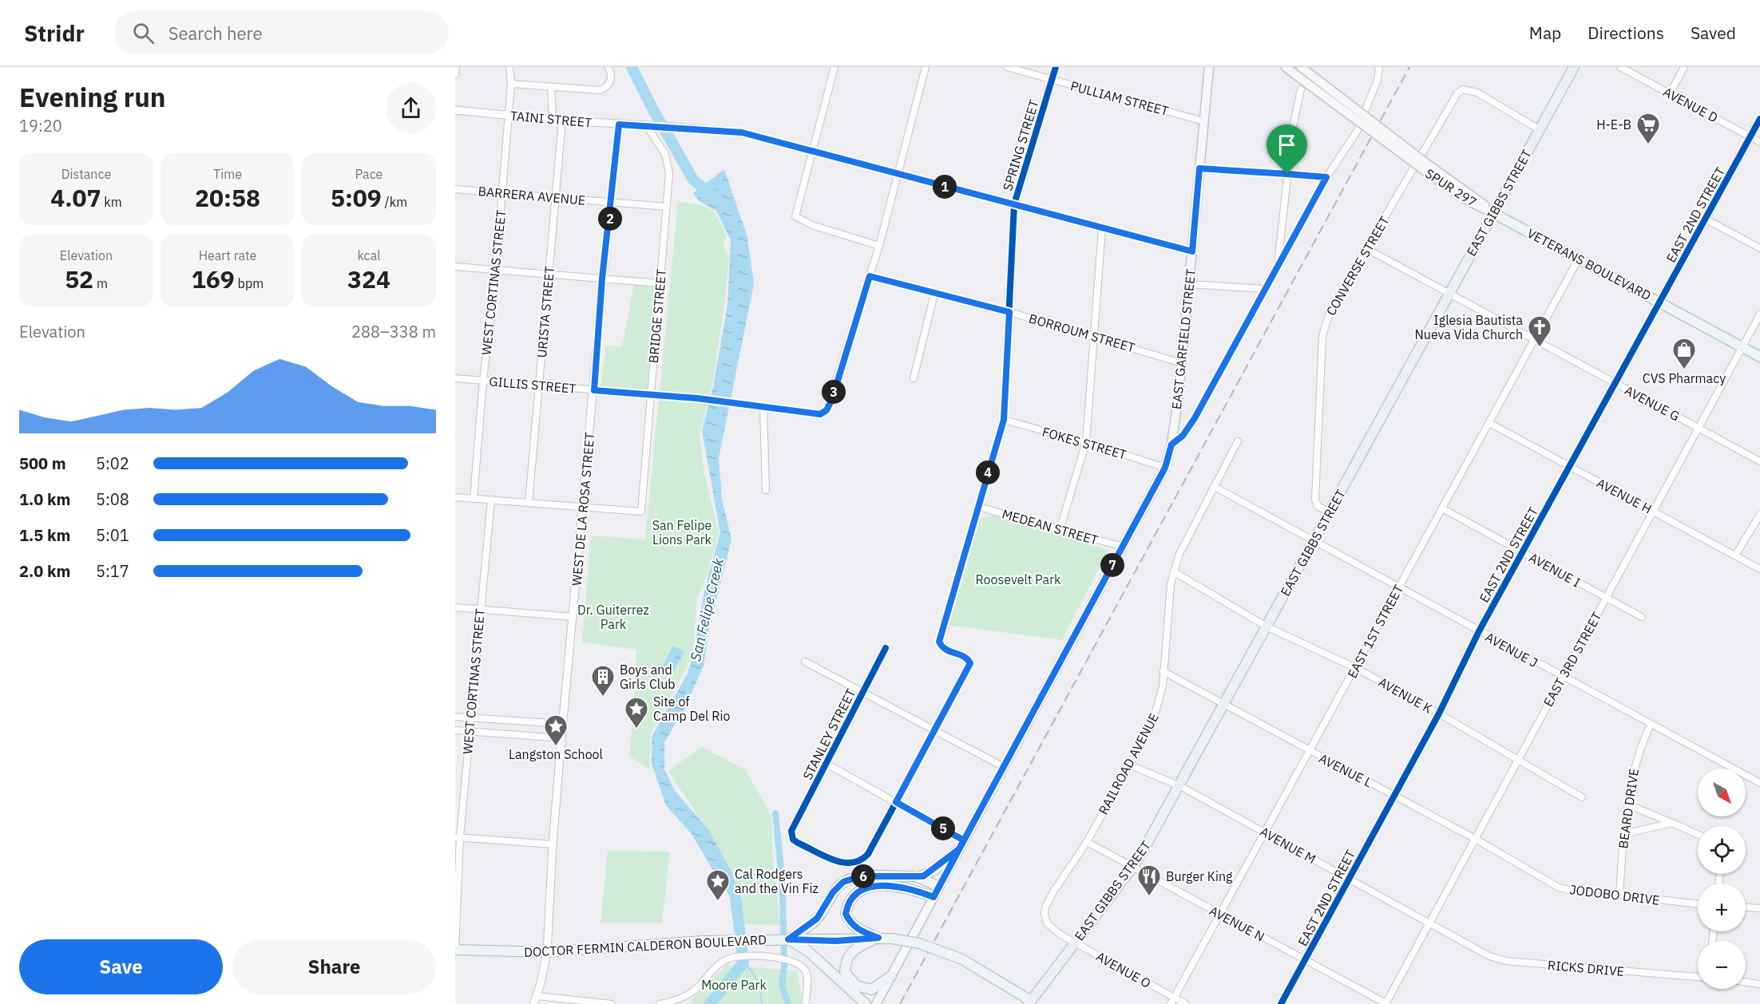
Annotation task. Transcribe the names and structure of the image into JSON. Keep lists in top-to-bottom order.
{
  "streets": {
    "highway": ["EAST GIBBS STREET"],
    "main road": [
      "SPUR 297",
      "VETERANS BOULEVARD",
      "EAST GARFIELD STREET",
      "DOCTOR FERMIN CALDERON BOULEVARD"
    ],
    "street": [
      "PULLIAM STREET",
      "AVENUE D",
      "TAINI STREET",
      "SPRING STREET",
      "BARRERA AVENUE",
      "EAST 2ND STREET",
      "CONVERSE STREET",
      "WEST CORTINAS STREET",
      "URISTA STREET",
      "BRIDGE STREET",
      "BORROUM STREET",
      "GILLIS STREET",
      "AVENUE G",
      "FOKES STREET",
      "AVENUE H",
      "WEST DE LA ROSA STREET",
      "MEDEAN STREET",
      "AVENUE I",
      "EAST 1ST STREET",
      "AVENUE J",
      "EAST 3RD STREET",
      "AVENUE K",
      "STANLEY STREET",
      "RAILROAD AVENUE",
      "AVENUE L",
      "BEARD DRIVE",
      "AVENUE M",
      "JODOBO DRIVE",
      "AVENUE N",
      "RICKS DRIVE",
      "AVENUE O"
    ]
  },
  "crossings": [
    ["PULLIAM STREET", "SPRING STREET"],
    ["PULLIAM STREET", "EAST GARFIELD STREET"],
    ["AVENUE D", "EAST 2ND STREET"],
    ["TAINI STREET", "SPRING STREET"],
    ["TAINI STREET", "WEST CORTINAS STREET"],
    ["TAINI STREET", "URISTA STREET"],
    ["TAINI STREET", "BRIDGE STREET"],
    ["TAINI STREET", "EAST GARFIELD STREET"],
    ["TAINI STREET", "GILLIS STREET"],
    ["TAINI STREET", "WEST DE LA ROSA STREET"],
    ["SPRING STREET", "BORROUM STREET"],
    ["SPRING STREET", "FOKES STREET"],
    ["SPRING STREET", "MEDEAN STREET"],
    ["SPUR 297", "EAST GIBBS STREET"],
    ["SPUR 297", "VETERANS BOULEVARD"],
    ["BARRERA AVENUE", "WEST CORTINAS STREET"],
    ["BARRERA AVENUE", "URISTA STREET"],
    ["BARRERA AVENUE", "BRIDGE STREET"],
    ["BARRERA AVENUE", "WEST DE LA ROSA STREET"],
    ["EAST GIBBS STREET", "VETERANS BOULEVARD"],
    ["EAST GIBBS STREET", "CONVERSE STREET"],
    ["EAST GIBBS STREET", "AVENUE G"],
    ["EAST GIBBS STREET", "AVENUE J"],
    ["EAST GIBBS STREET", "AVENUE K"],
    ["EAST GIBBS STREET", "AVENUE L"],
    ["EAST GIBBS STREET", "AVENUE M"],
    ["EAST GIBBS STREET", "AVENUE N"],
    ["EAST GIBBS STREET", "DOCTOR FERMIN CALDERON BOULEVARD"],
    ["EAST GIBBS STREET", "AVENUE O"],
    ["EAST 2ND STREET", "VETERANS BOULEVARD"],
    ["EAST 2ND STREET", "AVENUE G"],
    ["EAST 2ND STREET", "AVENUE H"],
    ["EAST 2ND STREET", "AVENUE I"],
    ["EAST 2ND STREET", "AVENUE J"],
    ["EAST 2ND STREET", "AVENUE K"],
    ["EAST 2ND STREET", "AVENUE L"],
    ["EAST 2ND STREET", "AVENUE M"],
    ["EAST 2ND STREET", "AVENUE N"],
    ["VETERANS BOULEVARD", "EAST 1ST STREET"],
    ["VETERANS BOULEVARD", "EAST 3RD STREET"],
    ["CONVERSE STREET", "AVENUE G"],
    ["WEST CORTINAS STREET", "GILLIS STREET"],
    ["WEST CORTINAS STREET", "DOCTOR FERMIN CALDERON BOULEVARD"],
    ["URISTA STREET", "GILLIS STREET"],
    ["BRIDGE STREET", "GILLIS STREET"],
    ["BRIDGE STREET", "WEST DE LA ROSA STREET"],
    ["BORROUM STREET", "EAST GARFIELD STREET"],
    ["BORROUM STREET", "GILLIS STREET"],
    ["EAST GARFIELD STREET", "FOKES STREET"],
    ["EAST GARFIELD STREET", "MEDEAN STREET"],
    ["GILLIS STREET", "WEST DE LA ROSA STREET"],
    ["AVENUE G", "EAST 1ST STREET"],
    ["AVENUE G", "EAST 3RD STREET"],
    ["AVENUE H", "EAST 1ST STREET"],
    ["AVENUE H", "EAST 3RD STREET"],
    ["WEST DE LA ROSA STREET", "DOCTOR FERMIN CALDERON BOULEVARD"],
    ["AVENUE I", "EAST 1ST STREET"],
    ["AVENUE I", "EAST 3RD STREET"],
    ["EAST 1ST STREET", "AVENUE J"],
    ["EAST 1ST STREET", "AVENUE K"],
    ["EAST 1ST STREET", "AVENUE L"],
    ["EAST 1ST STREET", "AVENUE M"],
    ["EAST 1ST STREET", "AVENUE N"],
    ["EAST 1ST STREET", "AVENUE O"],
    ["AVENUE J", "EAST 3RD STREET"],
    ["AVENUE J", "RAILROAD AVENUE"],
    ["AVENUE J", "BEARD DRIVE"],
    ["EAST 3RD STREET", "AVENUE K"],
    ["EAST 3RD STREET", "AVENUE L"],
    ["EAST 3RD STREET", "AVENUE M"],
    ["EAST 3RD STREET", "AVENUE N"],
    ["AVENUE K", "RAILROAD AVENUE"],
    ["RAILROAD AVENUE", "AVENUE L"],
    ["RAILROAD AVENUE", "AVENUE M"],
    ["RAILROAD AVENUE", "AVENUE N"],
    ["RAILROAD AVENUE", "AVENUE O"],
    ["AVENUE L", "JODOBO DRIVE"],
    ["BEARD DRIVE", "JODOBO DRIVE"],
    ["AVENUE M", "RICKS DRIVE"]
  ],
  "water": ["San Felipe Creek"],
  "parks": [
    "San Felipe Lions Park",
    "Roosevelt Park",
    "Dr. Guiterrez Park",
    "Moore Park"
  ],
  "places": {
    "supermarket": ["H-E-B"],
    "church": ["Iglesia Bautista Nueva Vida Church"],
    "shop": ["CVS Pharmacy"],
    "building": ["Boys and Girls Club"],
    "place": ["Site of Camp Del Rio", "Langston School", "Cal Rodgers and the Vin Fiz"],
    "restaurant": ["Burger King"]
  },
  "north": "bottom right",
  "page": {
    "header": "Stridr",
    "search": "Search here",
    "nav": ["Map", "Directions", "Saved"],
    "heading": ["Evening run", "19:20"],
    "stats": [
      ["Distance", "4.07 km"],
      ["Time", "20:58"],
      ["Pace", "5:09 /km"],
      ["Elevation", "52 m"],
      ["Heart rate", "169 bpm"],
      ["kcal", "324"]
    ],
    "pins": [
      "1",
      "2",
      "3",
      "4",
      "7",
      "5",
      "6"
    ],
    "chart": ["Elevation", "288–338 m"],
    "list": [
      {
        "name": "500 m",
        "note": "5:02"
      },
      {
        "name": "1.0 km",
        "note": "5:08"
      },
      {
        "name": "1.5 km",
        "note": "5:01"
      },
      {
        "name": "2.0 km",
        "note": "5:17"
      }
    ],
    "map_buttons": ["+", "−"],
    "buttons": ["Save", "Share"]
  }
}
